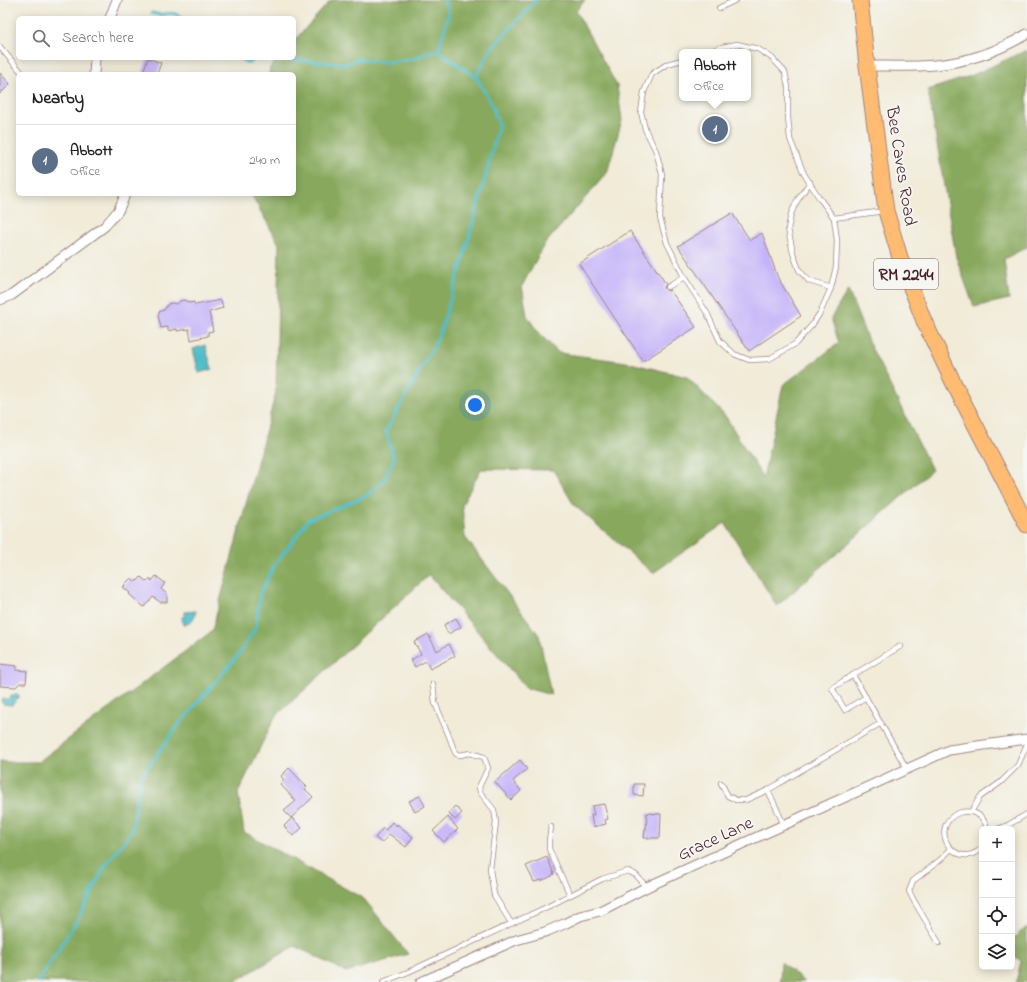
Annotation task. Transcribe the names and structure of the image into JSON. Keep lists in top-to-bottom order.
{
  "streets": {
    "main road": ["Bee Caves Road", "RM 2244"],
    "street": ["Grace Lane"]
  },
  "page": {
    "search": "Search here",
    "popup": ["Abbott", "Office"],
    "heading": "Nearby",
    "pins": "1",
    "list": [
      {
        "mark": "1",
        "name": "Abbott",
        "note": "Office",
        "value": "240 m"
      }
    ],
    "map_buttons": ["+", "−"]
  }
}
